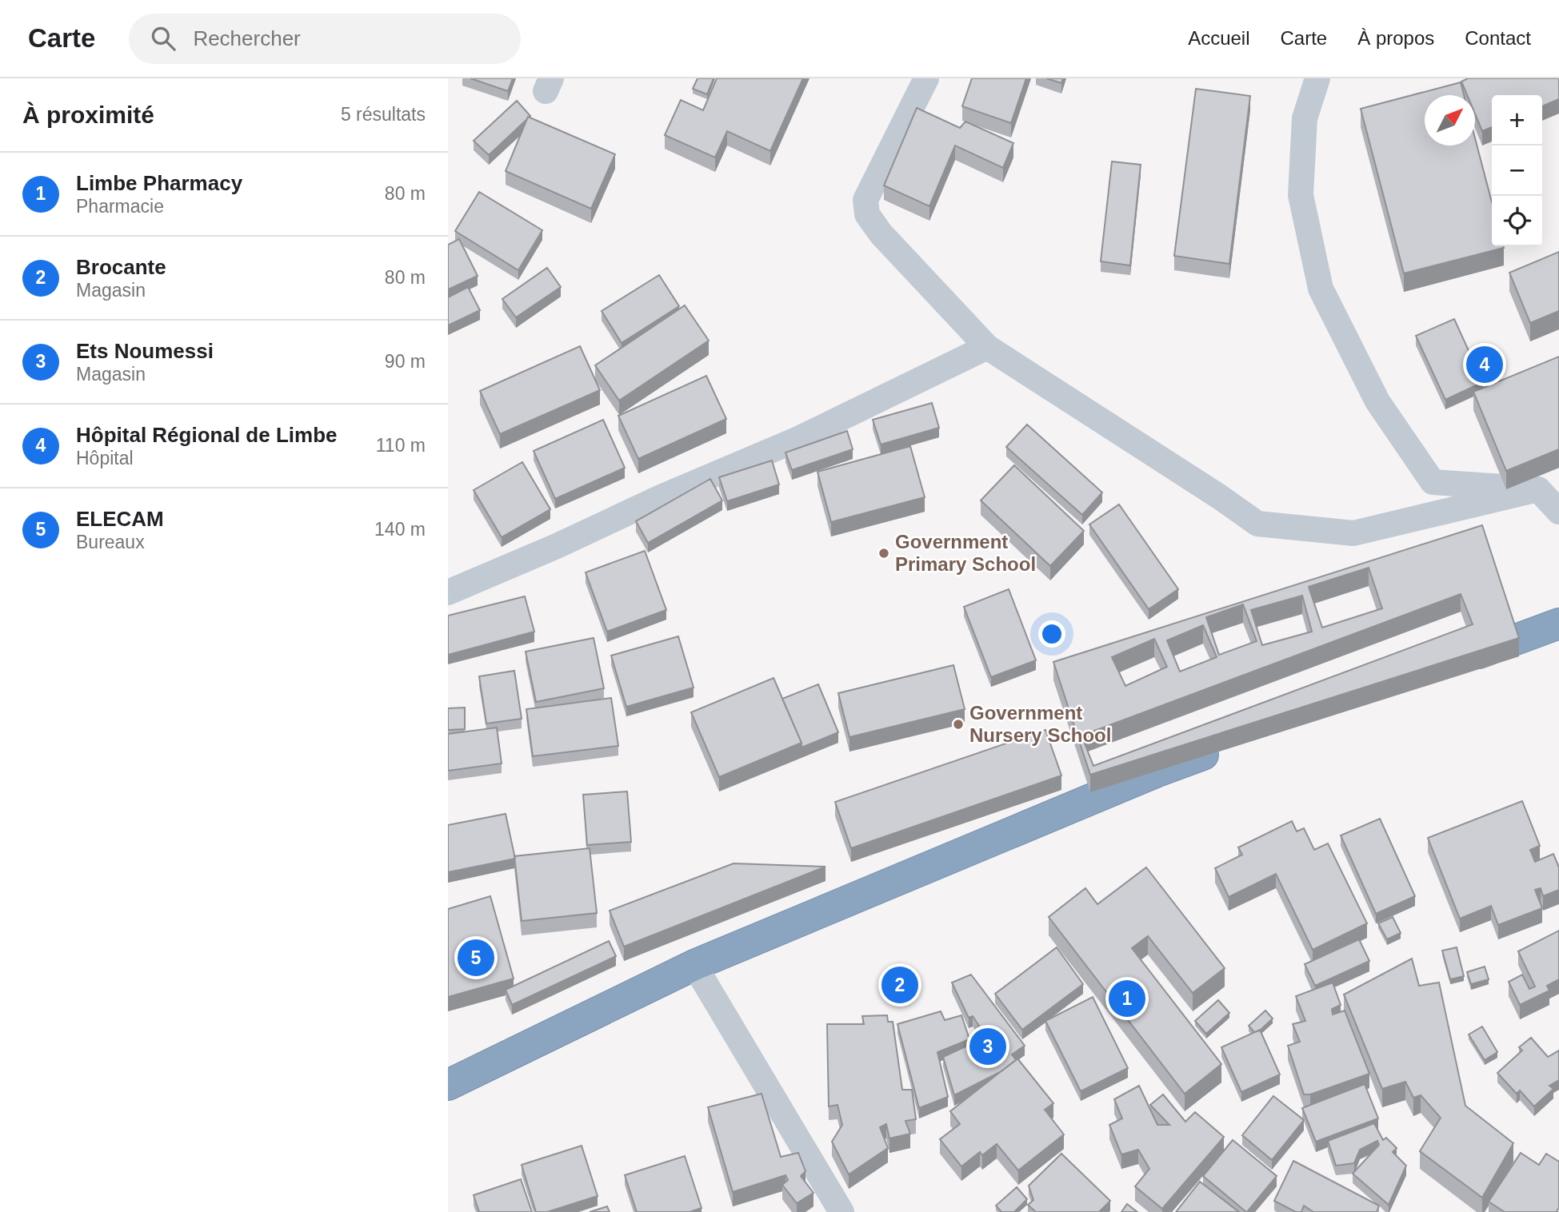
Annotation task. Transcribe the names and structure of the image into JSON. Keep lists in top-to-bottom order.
{
  "places": ["Government Primary School", "Government Nursery School"],
  "north": "top right",
  "page": {
    "header": "Carte",
    "search": "Rechercher",
    "nav": [
      "Accueil",
      "Carte",
      "À propos",
      "Contact"
    ],
    "heading": ["À proximité", "5 résultats"],
    "map_buttons": ["+", "−"],
    "list": [
      {
        "mark": "1",
        "name": "Limbe Pharmacy",
        "note": "Pharmacie",
        "value": "80 m"
      },
      {
        "mark": "2",
        "name": "Brocante",
        "note": "Magasin",
        "value": "80 m"
      },
      {
        "mark": "3",
        "name": "Ets Noumessi",
        "note": "Magasin",
        "value": "90 m"
      },
      {
        "mark": "4",
        "name": "Hôpital Régional de Limbe",
        "note": "Hôpital",
        "value": "110 m"
      },
      {
        "mark": "5",
        "name": "ELECAM",
        "note": "Bureaux",
        "value": "140 m"
      }
    ],
    "pins": [
      "4",
      "5",
      "2",
      "1",
      "3"
    ]
  }
}
